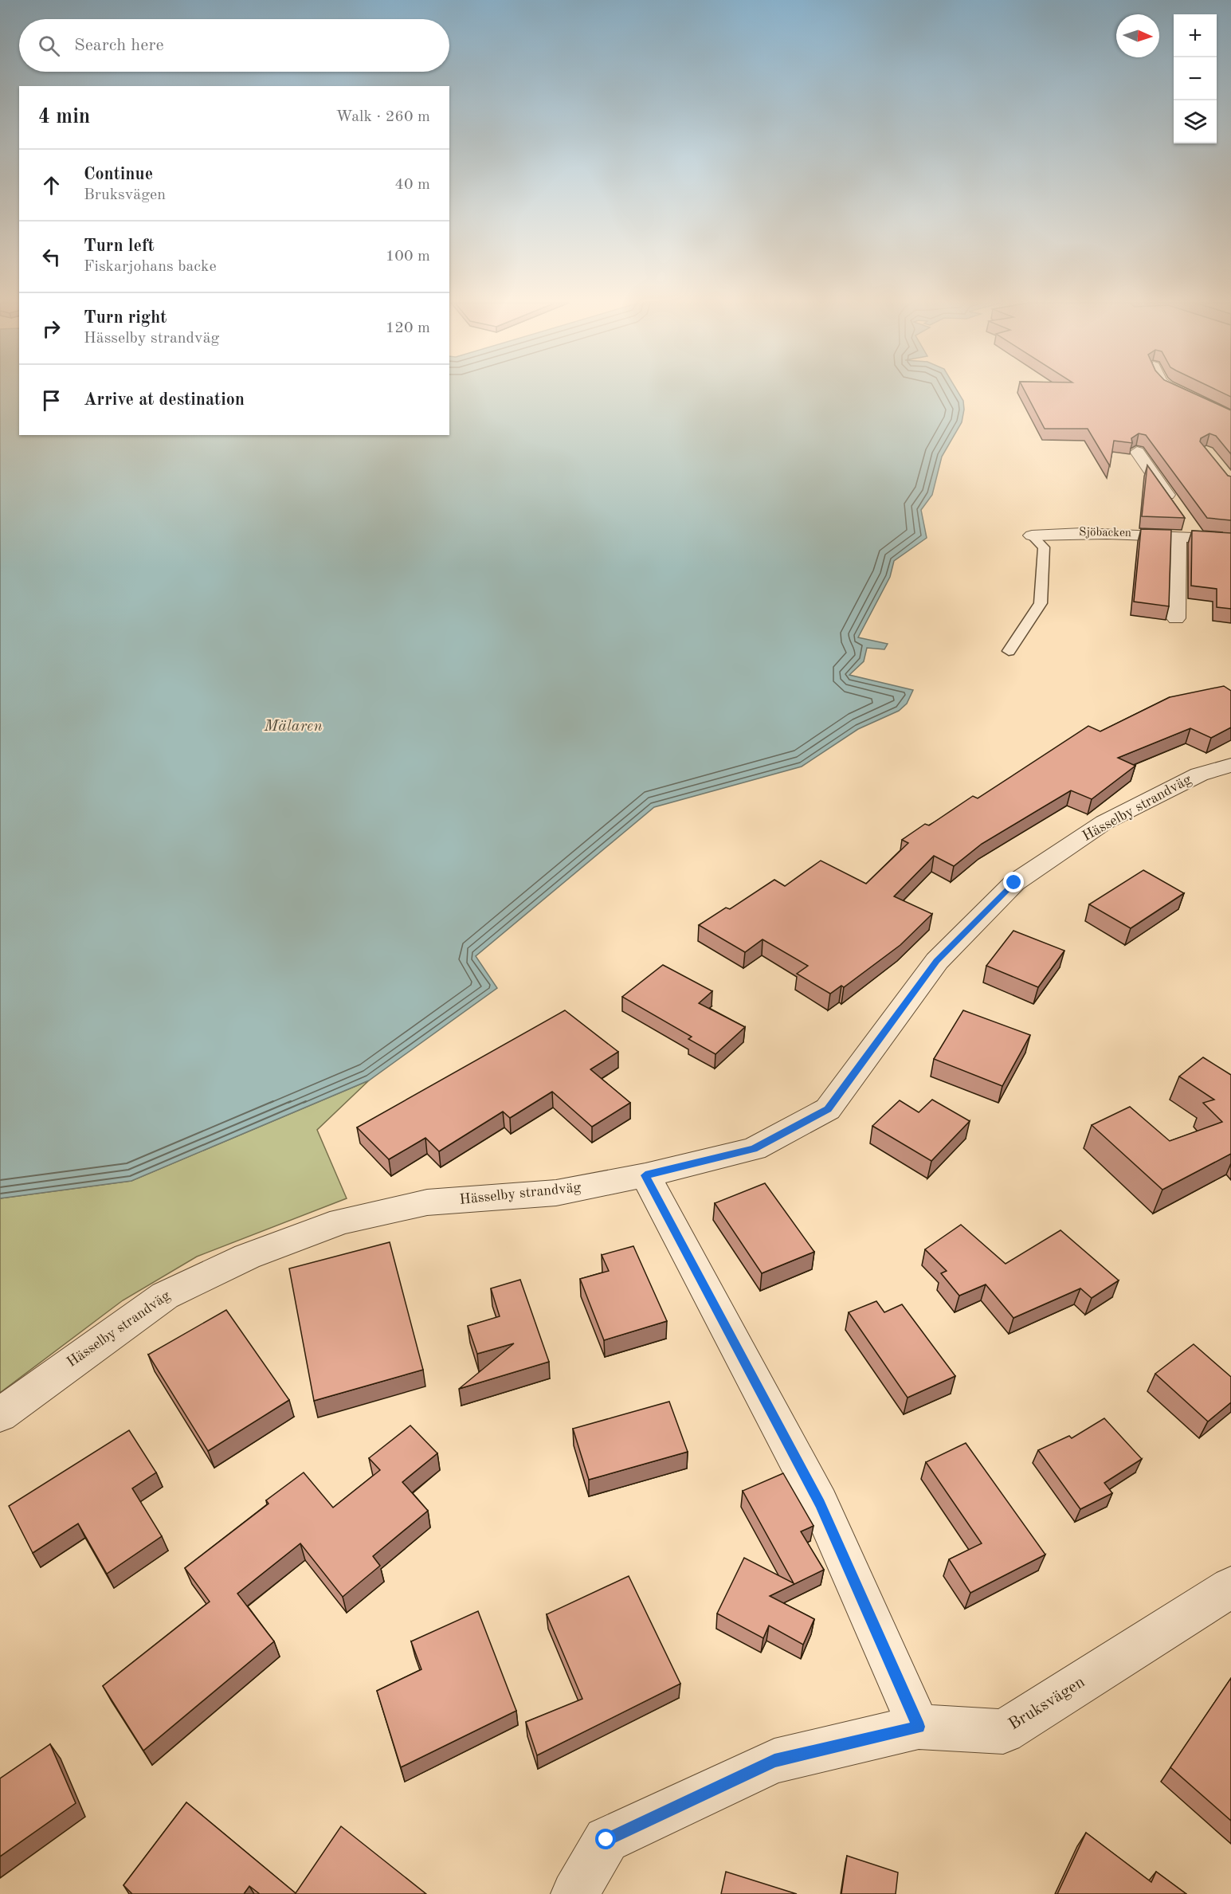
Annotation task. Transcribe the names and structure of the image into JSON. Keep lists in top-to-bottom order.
{
  "streets": {
    "street": ["Sjöbacken", "Hässelby strandväg", "Bruksvägen"]
  },
  "water": ["Mälaren"],
  "north": "right",
  "page": {
    "map_buttons": ["+", "−"],
    "search": "Search here",
    "heading": ["4 min", "Walk · 260 m"],
    "list": [
      ["Continue", "Bruksvägen", "40 m"],
      ["Turn left", "Fiskarjohans backe", "100 m"],
      ["Turn right", "Hässelby strandväg", "120 m"],
      "Arrive at destination"
    ]
  }
}
